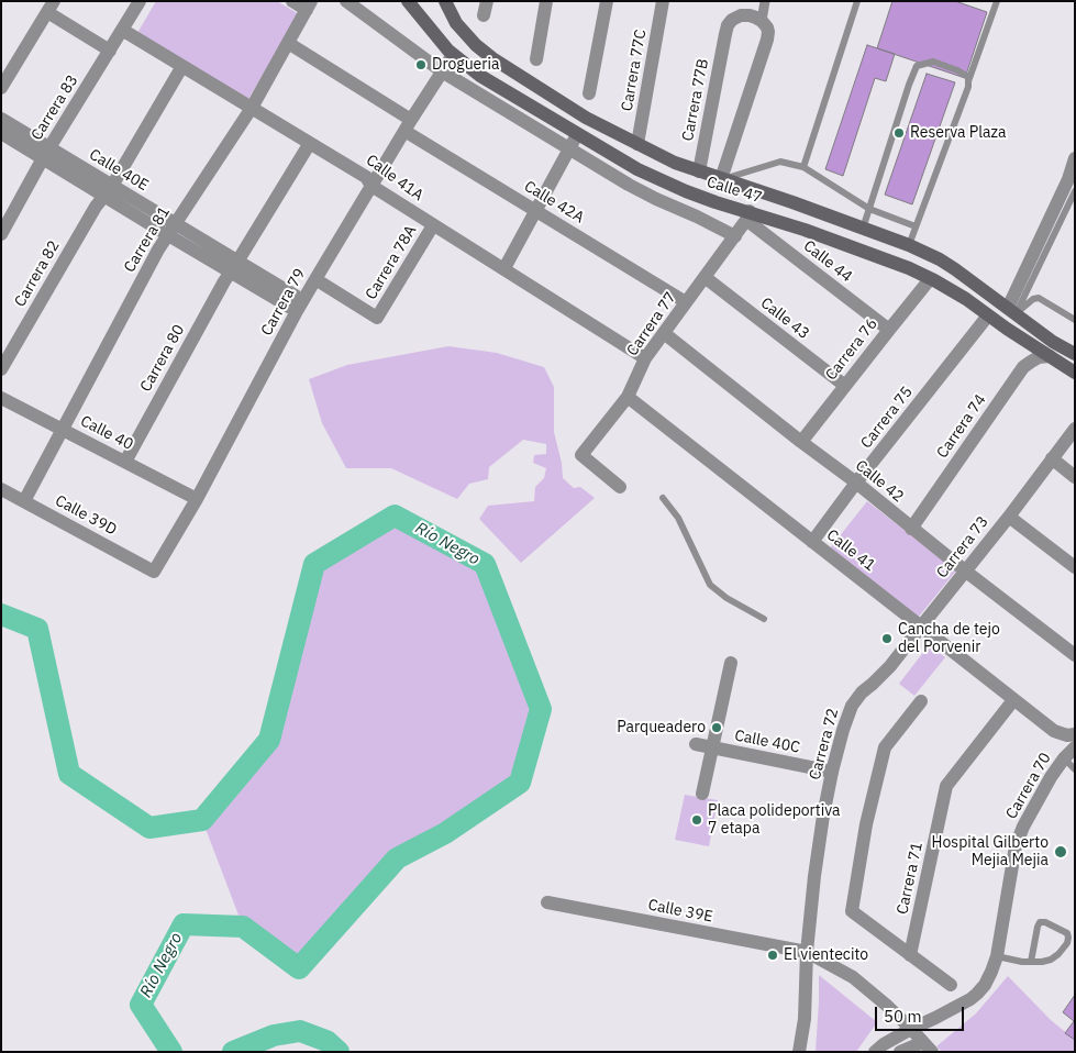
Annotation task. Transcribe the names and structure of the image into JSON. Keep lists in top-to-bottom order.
{
  "streets": {
    "main road": ["Calle 47"],
    "street": [
      "Carrera 77C",
      "Carrera 77B",
      "Carrera 83",
      "Calle 40E",
      "Calle 41A",
      "Calle 42A",
      "Carrera 81",
      "Calle 44",
      "Carrera 78A",
      "Carrera 82",
      "Carrera 79",
      "Calle 43",
      "Carrera 77",
      "Carrera 76",
      "Carrera 80",
      "Carrera 75",
      "Carrera 74",
      "Calle 40",
      "Calle 42",
      "Calle 39D",
      "Carrera 73",
      "Calle 41",
      "Calle 40C",
      "Carrera 72",
      "Carrera 70",
      "Carrera 71",
      "Calle 39E"
    ]
  },
  "crossings": [
    ["Carrera 77C", "Calle 47"],
    ["Carrera 77B", "Calle 47"],
    ["Carrera 83", "Calle 40E"],
    ["Carrera 83", "Calle 41A"],
    ["Calle 40E", "Carrera 81"],
    ["Calle 40E", "Carrera 82"],
    ["Calle 40E", "Carrera 79"],
    ["Calle 40E", "Carrera 80"],
    ["Calle 41A", "Carrera 81"],
    ["Calle 41A", "Carrera 78A"],
    ["Calle 41A", "Carrera 82"],
    ["Calle 41A", "Carrera 79"],
    ["Calle 41A", "Carrera 77"],
    ["Calle 41A", "Carrera 80"],
    ["Calle 47", "Calle 44"],
    ["Calle 47", "Carrera 79"],
    ["Calle 47", "Carrera 77"],
    ["Calle 47", "Carrera 76"],
    ["Calle 47", "Carrera 75"],
    ["Calle 47", "Carrera 74"],
    ["Calle 42A", "Carrera 81"],
    ["Calle 42A", "Carrera 79"],
    ["Calle 42A", "Carrera 77"],
    ["Carrera 81", "Calle 40"],
    ["Carrera 81", "Calle 39D"],
    ["Calle 44", "Carrera 77"],
    ["Calle 44", "Carrera 76"],
    ["Carrera 78A", "Carrera 79"],
    ["Carrera 79", "Calle 40"],
    ["Carrera 79", "Calle 39D"],
    ["Calle 43", "Carrera 77"],
    ["Calle 43", "Carrera 76"],
    ["Carrera 77", "Calle 42"],
    ["Carrera 77", "Calle 41"],
    ["Carrera 76", "Calle 42"],
    ["Carrera 80", "Calle 40"],
    ["Carrera 75", "Calle 42"],
    ["Carrera 75", "Calle 41"],
    ["Carrera 74", "Calle 42"],
    ["Calle 42", "Carrera 73"],
    ["Carrera 73", "Calle 41"],
    ["Carrera 73", "Carrera 72"],
    ["Calle 41", "Carrera 71"],
    ["Calle 40C", "Carrera 72"],
    ["Carrera 72", "Calle 39E"]
  ],
  "water": ["Río Negro"],
  "places": [
    "Drogueria",
    "Reserva Plaza",
    "Cancha de tejo del Porvenir",
    "Parqueadero",
    "Placa polideportiva 7 etapa",
    "Hospital Gilberto Mejia Mejia",
    "El vientecito"
  ],
  "scale_bar": "50 m"
}
